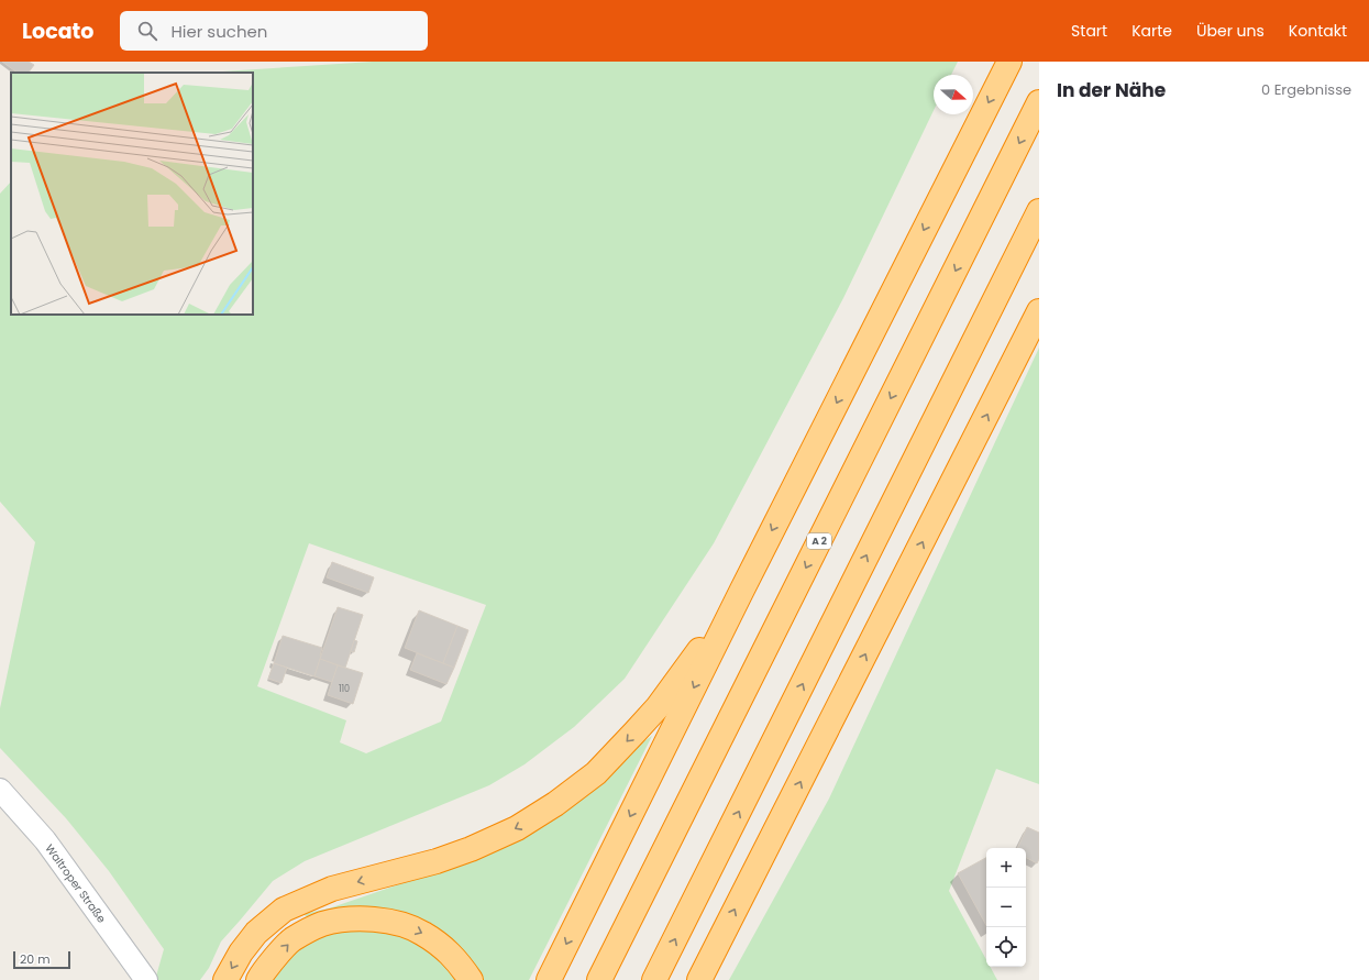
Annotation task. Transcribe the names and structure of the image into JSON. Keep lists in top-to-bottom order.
{
  "streets": {
    "highway": ["A 2"],
    "street": ["Waltroper Straße"]
  },
  "house_numbers": ["110"],
  "scale_bar": "20 m",
  "north": "right",
  "page": {
    "header": "Locato",
    "search": "Hier suchen",
    "nav": [
      "Start",
      "Karte",
      "Über uns",
      "Kontakt"
    ],
    "heading": ["In der Nähe", "0 Ergebnisse"],
    "map_buttons": ["+", "−"],
    "scale": "20 m"
  }
}
